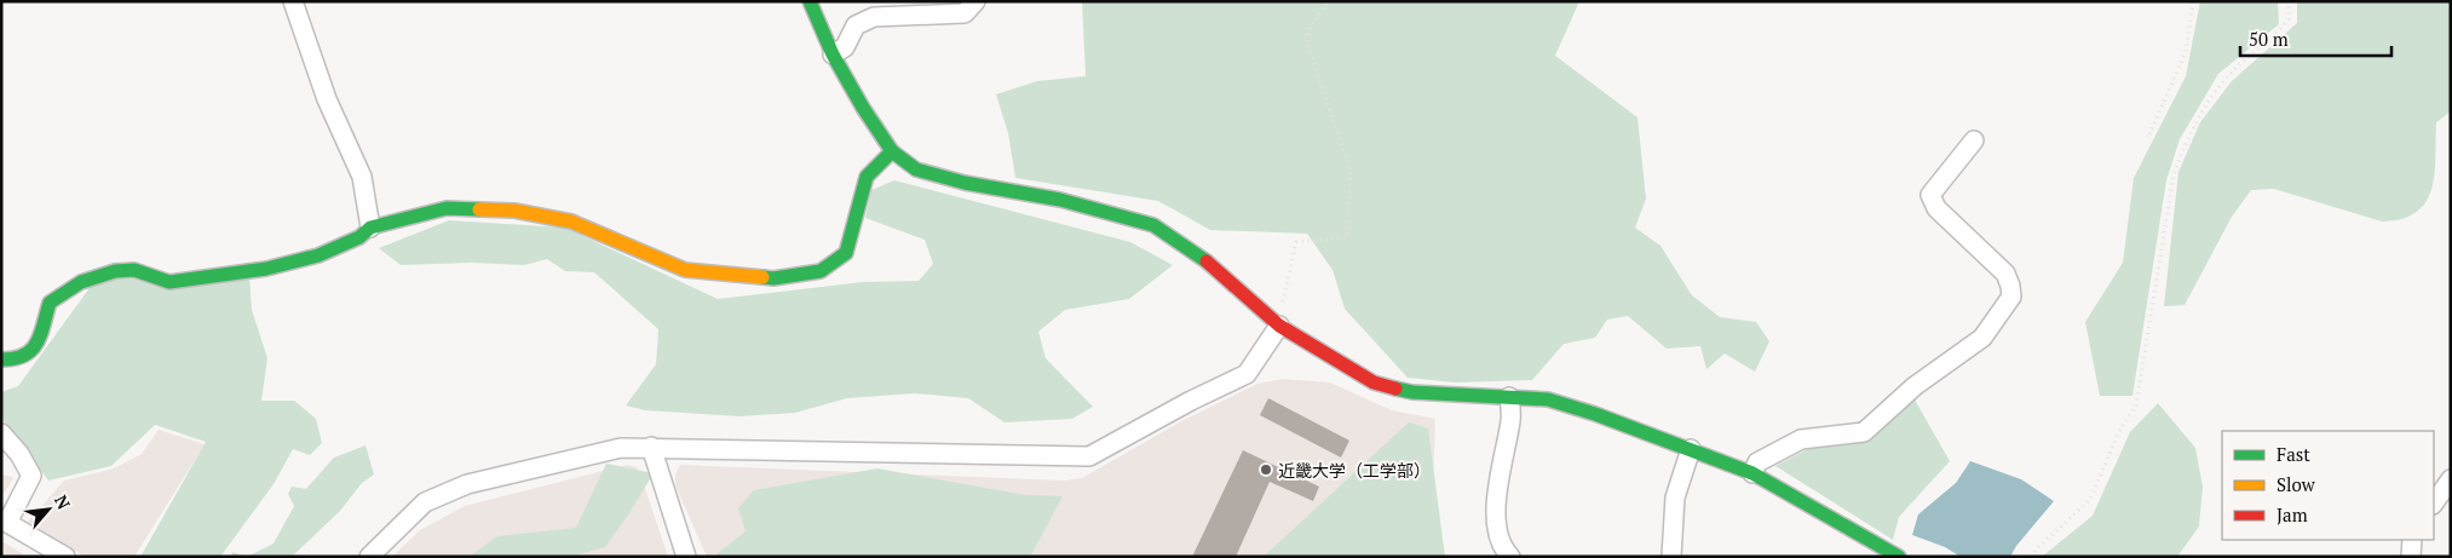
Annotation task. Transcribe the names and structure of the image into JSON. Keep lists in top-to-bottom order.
{
  "places": ["近畿大学（工学部）"],
  "legend": ["Fast", "Slow", "Jam"],
  "scale_bar": "50 m",
  "north": "top right"
}
